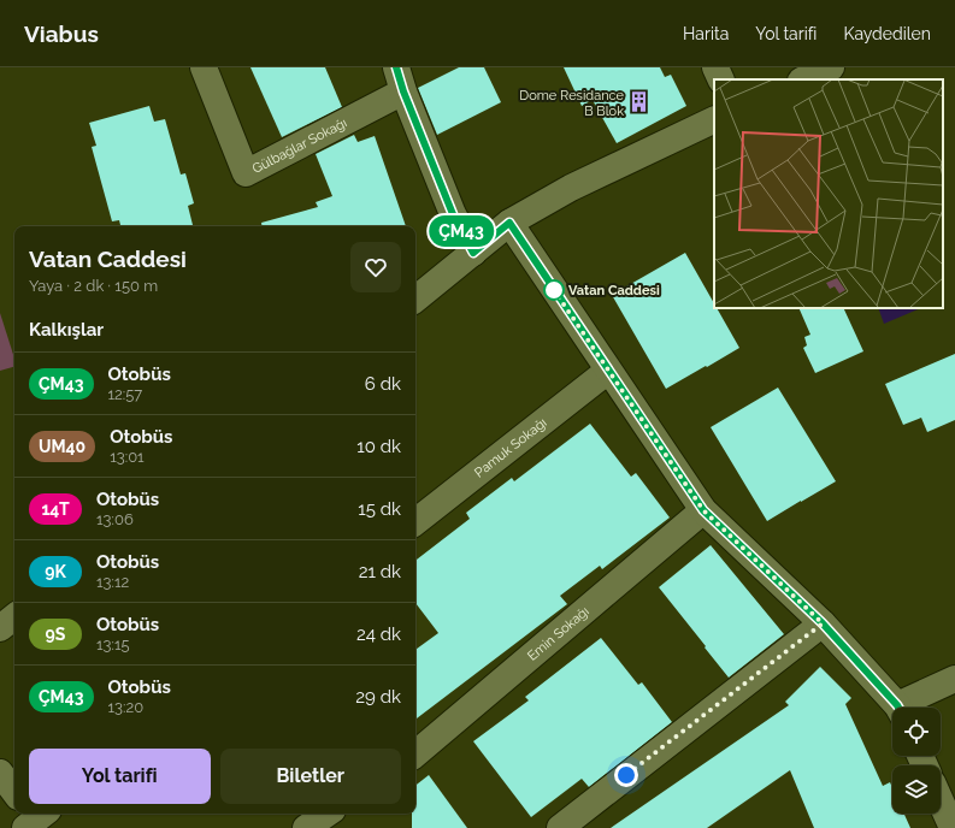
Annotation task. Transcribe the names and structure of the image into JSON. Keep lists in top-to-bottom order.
{
  "streets": {
    "street": ["Gülbağlar Sokağı", "Pamuk Sokağı", "Emin Sokağı"]
  },
  "places": {
    "building": ["Dome Residance B Blok"],
    "other": ["Vatan Caddesi"]
  },
  "lines": ["bus line ÇM43"],
  "page": {
    "header": "Viabus",
    "nav": ["Harita", "Yol tarifi", "Kaydedilen"],
    "on_map": "ÇM43",
    "heading": [
      ["Vatan Caddesi", "Yaya · 2 dk · 150 m"],
      "Kalkışlar"
    ],
    "list": [
      {
        "mark": "ÇM43",
        "name": "Otobüs",
        "note": "12:57",
        "value": "6 dk"
      },
      {
        "mark": "UM40",
        "name": "Otobüs",
        "note": "13:01",
        "value": "10 dk"
      },
      {
        "mark": "14T",
        "name": "Otobüs",
        "note": "13:06",
        "value": "15 dk"
      },
      {
        "mark": "9K",
        "name": "Otobüs",
        "note": "13:12",
        "value": "21 dk"
      },
      {
        "mark": "9S",
        "name": "Otobüs",
        "note": "13:15",
        "value": "24 dk"
      },
      {
        "mark": "ÇM43",
        "name": "Otobüs",
        "note": "13:20",
        "value": "29 dk"
      }
    ],
    "buttons": ["Yol tarifi", "Biletler"]
  }
}
